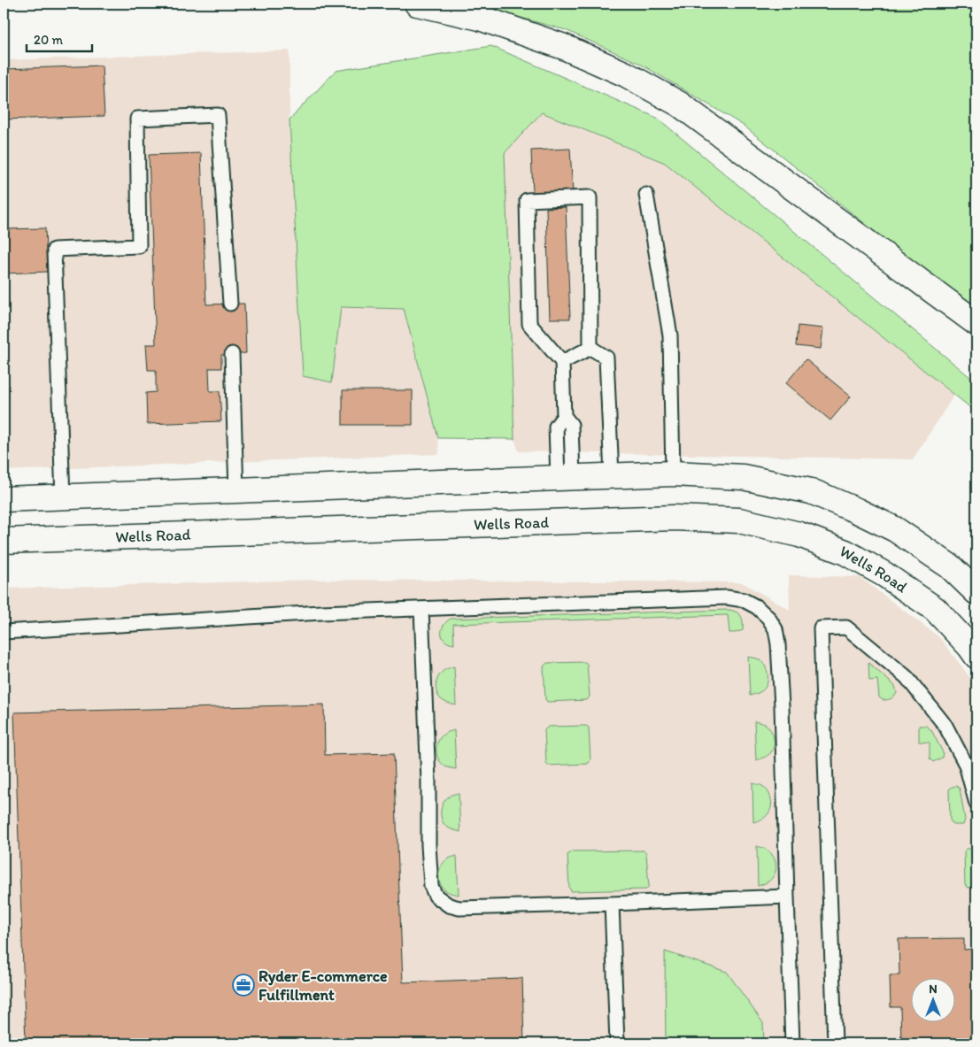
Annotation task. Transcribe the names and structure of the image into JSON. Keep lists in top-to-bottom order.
{
  "streets": {
    "main road": ["Wells Road"]
  },
  "places": {
    "office": ["Ryder E-commerce Fulfillment"]
  },
  "scale_bar": "20 m",
  "north": "top"
}
